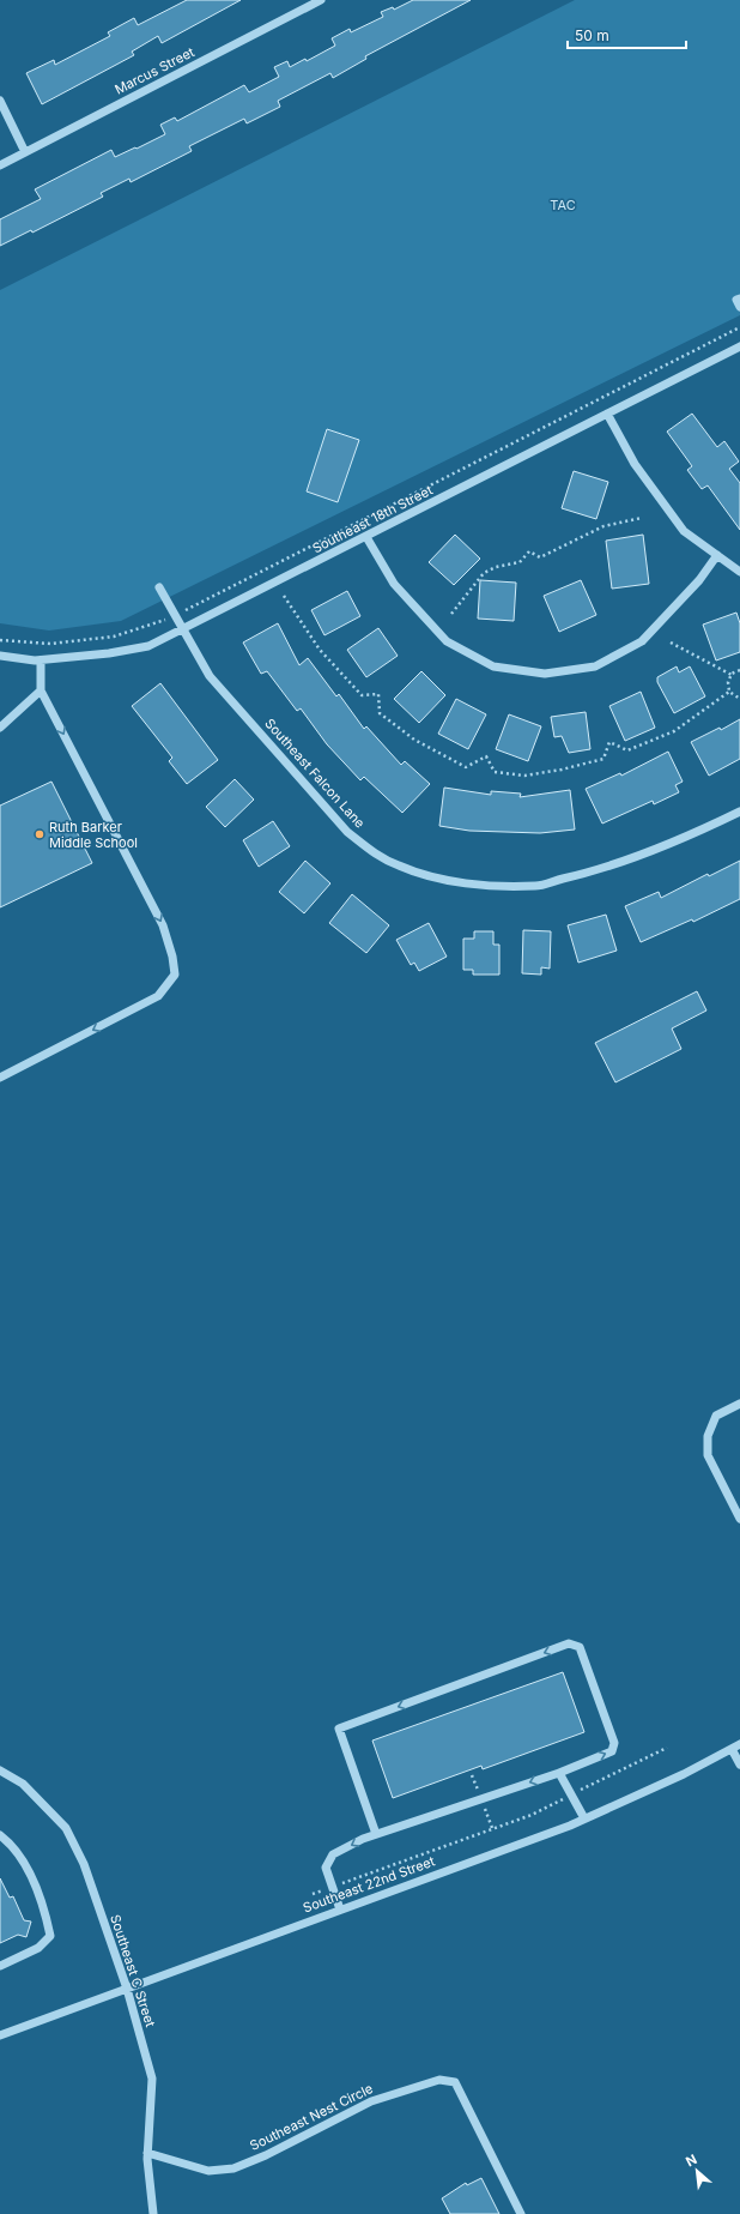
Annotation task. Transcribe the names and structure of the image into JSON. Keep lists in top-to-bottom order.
{
  "streets": {
    "street": [
      "Marcus Street",
      "Southeast 18th Street",
      "Southeast Falcon Lane",
      "Southeast 22nd Street",
      "Southeast C Street",
      "Southeast Nest Circle"
    ]
  },
  "crossings": [
    ["Southeast 18th Street", "Southeast Falcon Lane"],
    ["Southeast 22nd Street", "Southeast C Street"],
    ["Southeast C Street", "Southeast Nest Circle"]
  ],
  "parks": ["TAC"],
  "places": ["Ruth Barker Middle School"],
  "scale_bar": "50 m",
  "north": "top left"
}
